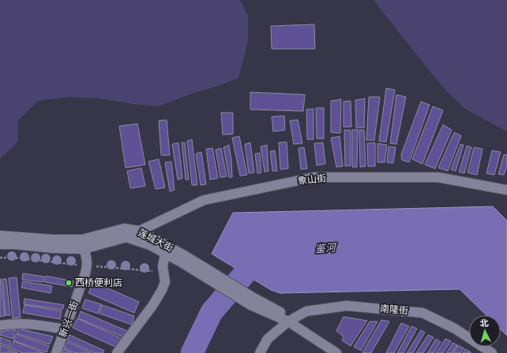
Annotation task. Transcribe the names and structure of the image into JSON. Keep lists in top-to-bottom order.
{
  "streets": {
    "main road": [
      "象山街",
      "莲城大街",
      "南隆街",
      "新兴一街"
    ]
  },
  "crossings": [
    ["象山街", "莲城大街"],
    ["莲城大街", "南隆街"],
    ["莲城大街", "新兴一街"]
  ],
  "water": ["鉴河"],
  "places": ["西桥便利店"],
  "north": "top"
}
